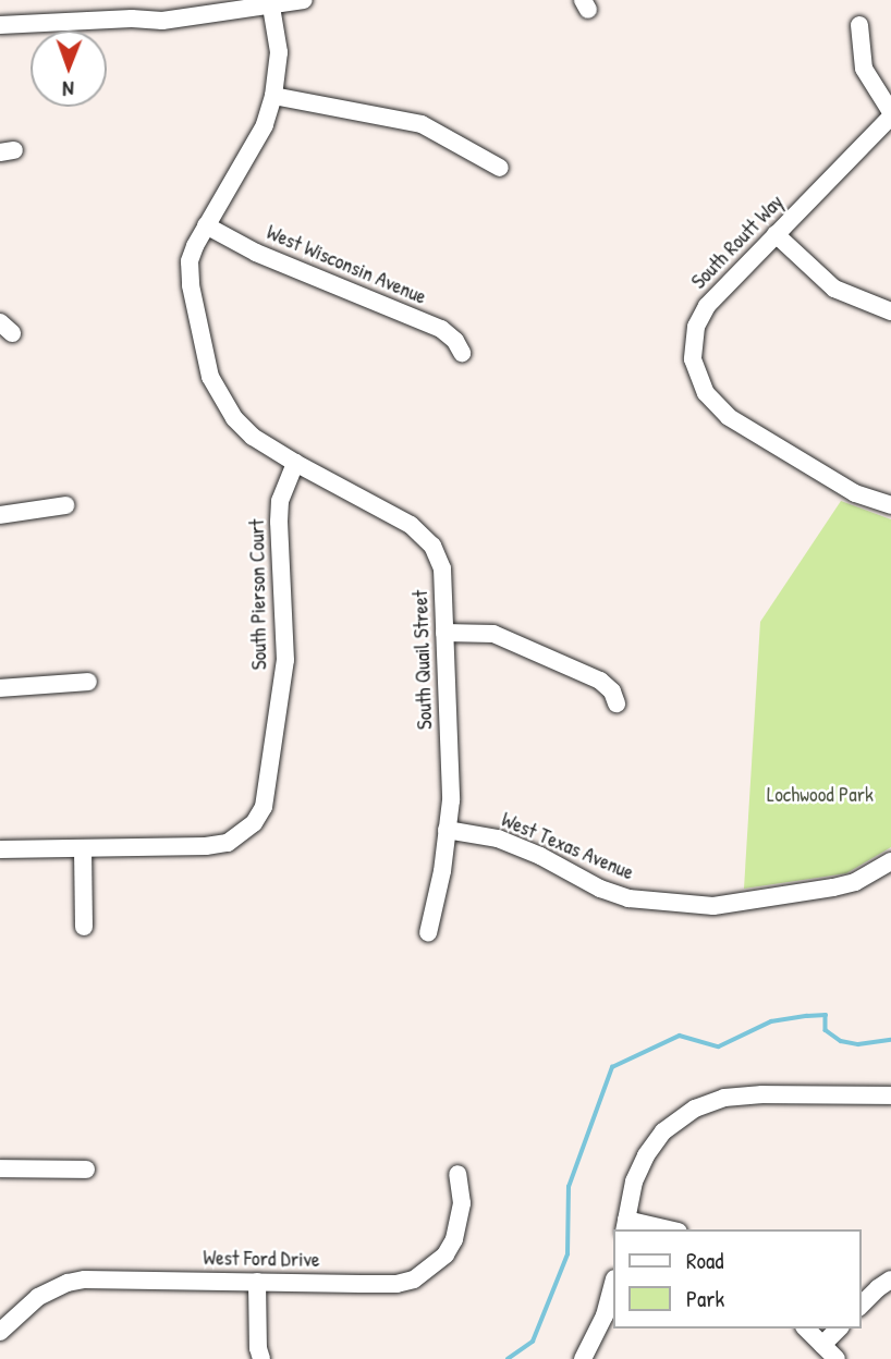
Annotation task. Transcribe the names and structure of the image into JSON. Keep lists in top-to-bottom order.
{
  "streets": {
    "street": [
      "South Routt Way",
      "West Wisconsin Avenue",
      "South Pierson Court",
      "South Quail Street",
      "West Texas Avenue",
      "West Ford Drive"
    ]
  },
  "crossings": [
    ["South Pierson Court", "South Quail Street"],
    ["South Quail Street", "West Texas Avenue"]
  ],
  "parks": ["Lochwood Park"],
  "legend": ["Road", "Park"],
  "north": "bottom"
}
